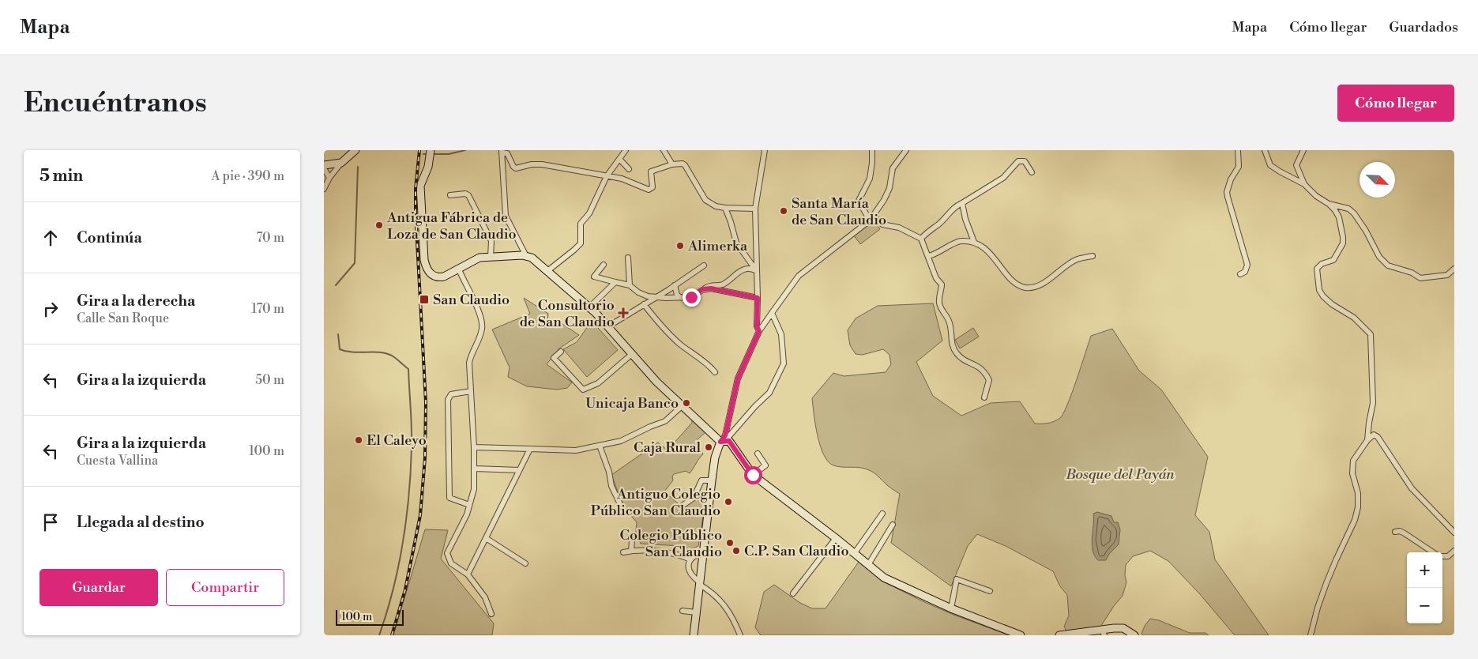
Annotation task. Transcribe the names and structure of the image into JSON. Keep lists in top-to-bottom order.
{
  "parks": ["Bosque del Payán"],
  "places": {
    "other": [
      "Santa María de San Claudio",
      "Antigua Fábrica de Loza de San Claudio",
      "Alimerka",
      "Unicaja Banco",
      "El Caleyo",
      "Caja Rural",
      "Antiguo Colegio Público San Claudio",
      "Colegio Público San Claudio",
      "C.P. San Claudio"
    ],
    "transit": ["San Claudio"],
    "health": ["Consultorio de San Claudio"]
  },
  "scale_bar": "100 m",
  "north": "bottom right",
  "page": {
    "header": "Mapa",
    "nav": ["Mapa", "Cómo llegar", "Guardados"],
    "buttons": [
      "Cómo llegar",
      ["Guardar", "Compartir"]
    ],
    "title": "Encuéntranos",
    "heading": ["5 min", "A pie · 390 m"],
    "list": [
      ["Continúa", "70 m"],
      ["Gira a la derecha", "Calle San Roque", "170 m"],
      ["Gira a la izquierda", "50 m"],
      ["Gira a la izquierda", "Cuesta Vallina", "100 m"],
      "Llegada al destino"
    ],
    "map_buttons": ["+", "−"],
    "scale": "100 m"
  }
}
